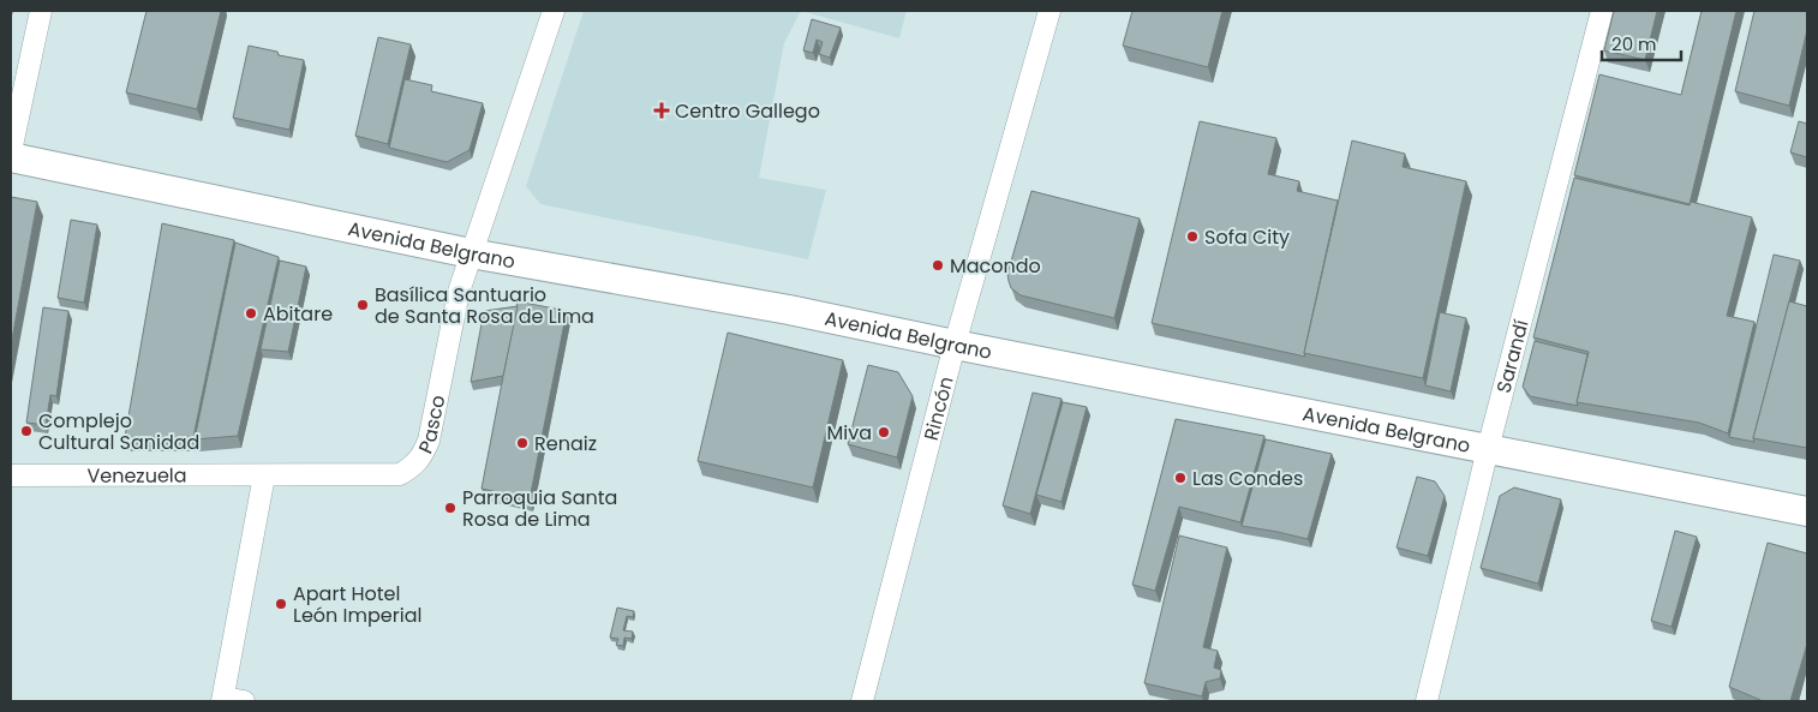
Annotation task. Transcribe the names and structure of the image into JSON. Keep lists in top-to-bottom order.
{
  "streets": {
    "main road": ["Avenida Belgrano"],
    "street": [
      "Sarandí",
      "Rincón",
      "Pasco",
      "Venezuela"
    ]
  },
  "crossings": [
    ["Avenida Belgrano", "Sarandí"],
    ["Avenida Belgrano", "Rincón"],
    ["Avenida Belgrano", "Pasco"],
    ["Pasco", "Venezuela"]
  ],
  "places": {
    "health": ["Centro Gallego"],
    "other": [
      "Sofa City",
      "Macondo",
      "Basílica Santuario de Santa Rosa de Lima",
      "Abitare",
      "Complejo Cultural Sanidad",
      "Miva",
      "Renaiz",
      "Las Condes",
      "Parroquia Santa Rosa de Lima",
      "Apart Hotel León Imperial"
    ]
  },
  "scale_bar": "20 m"
}
